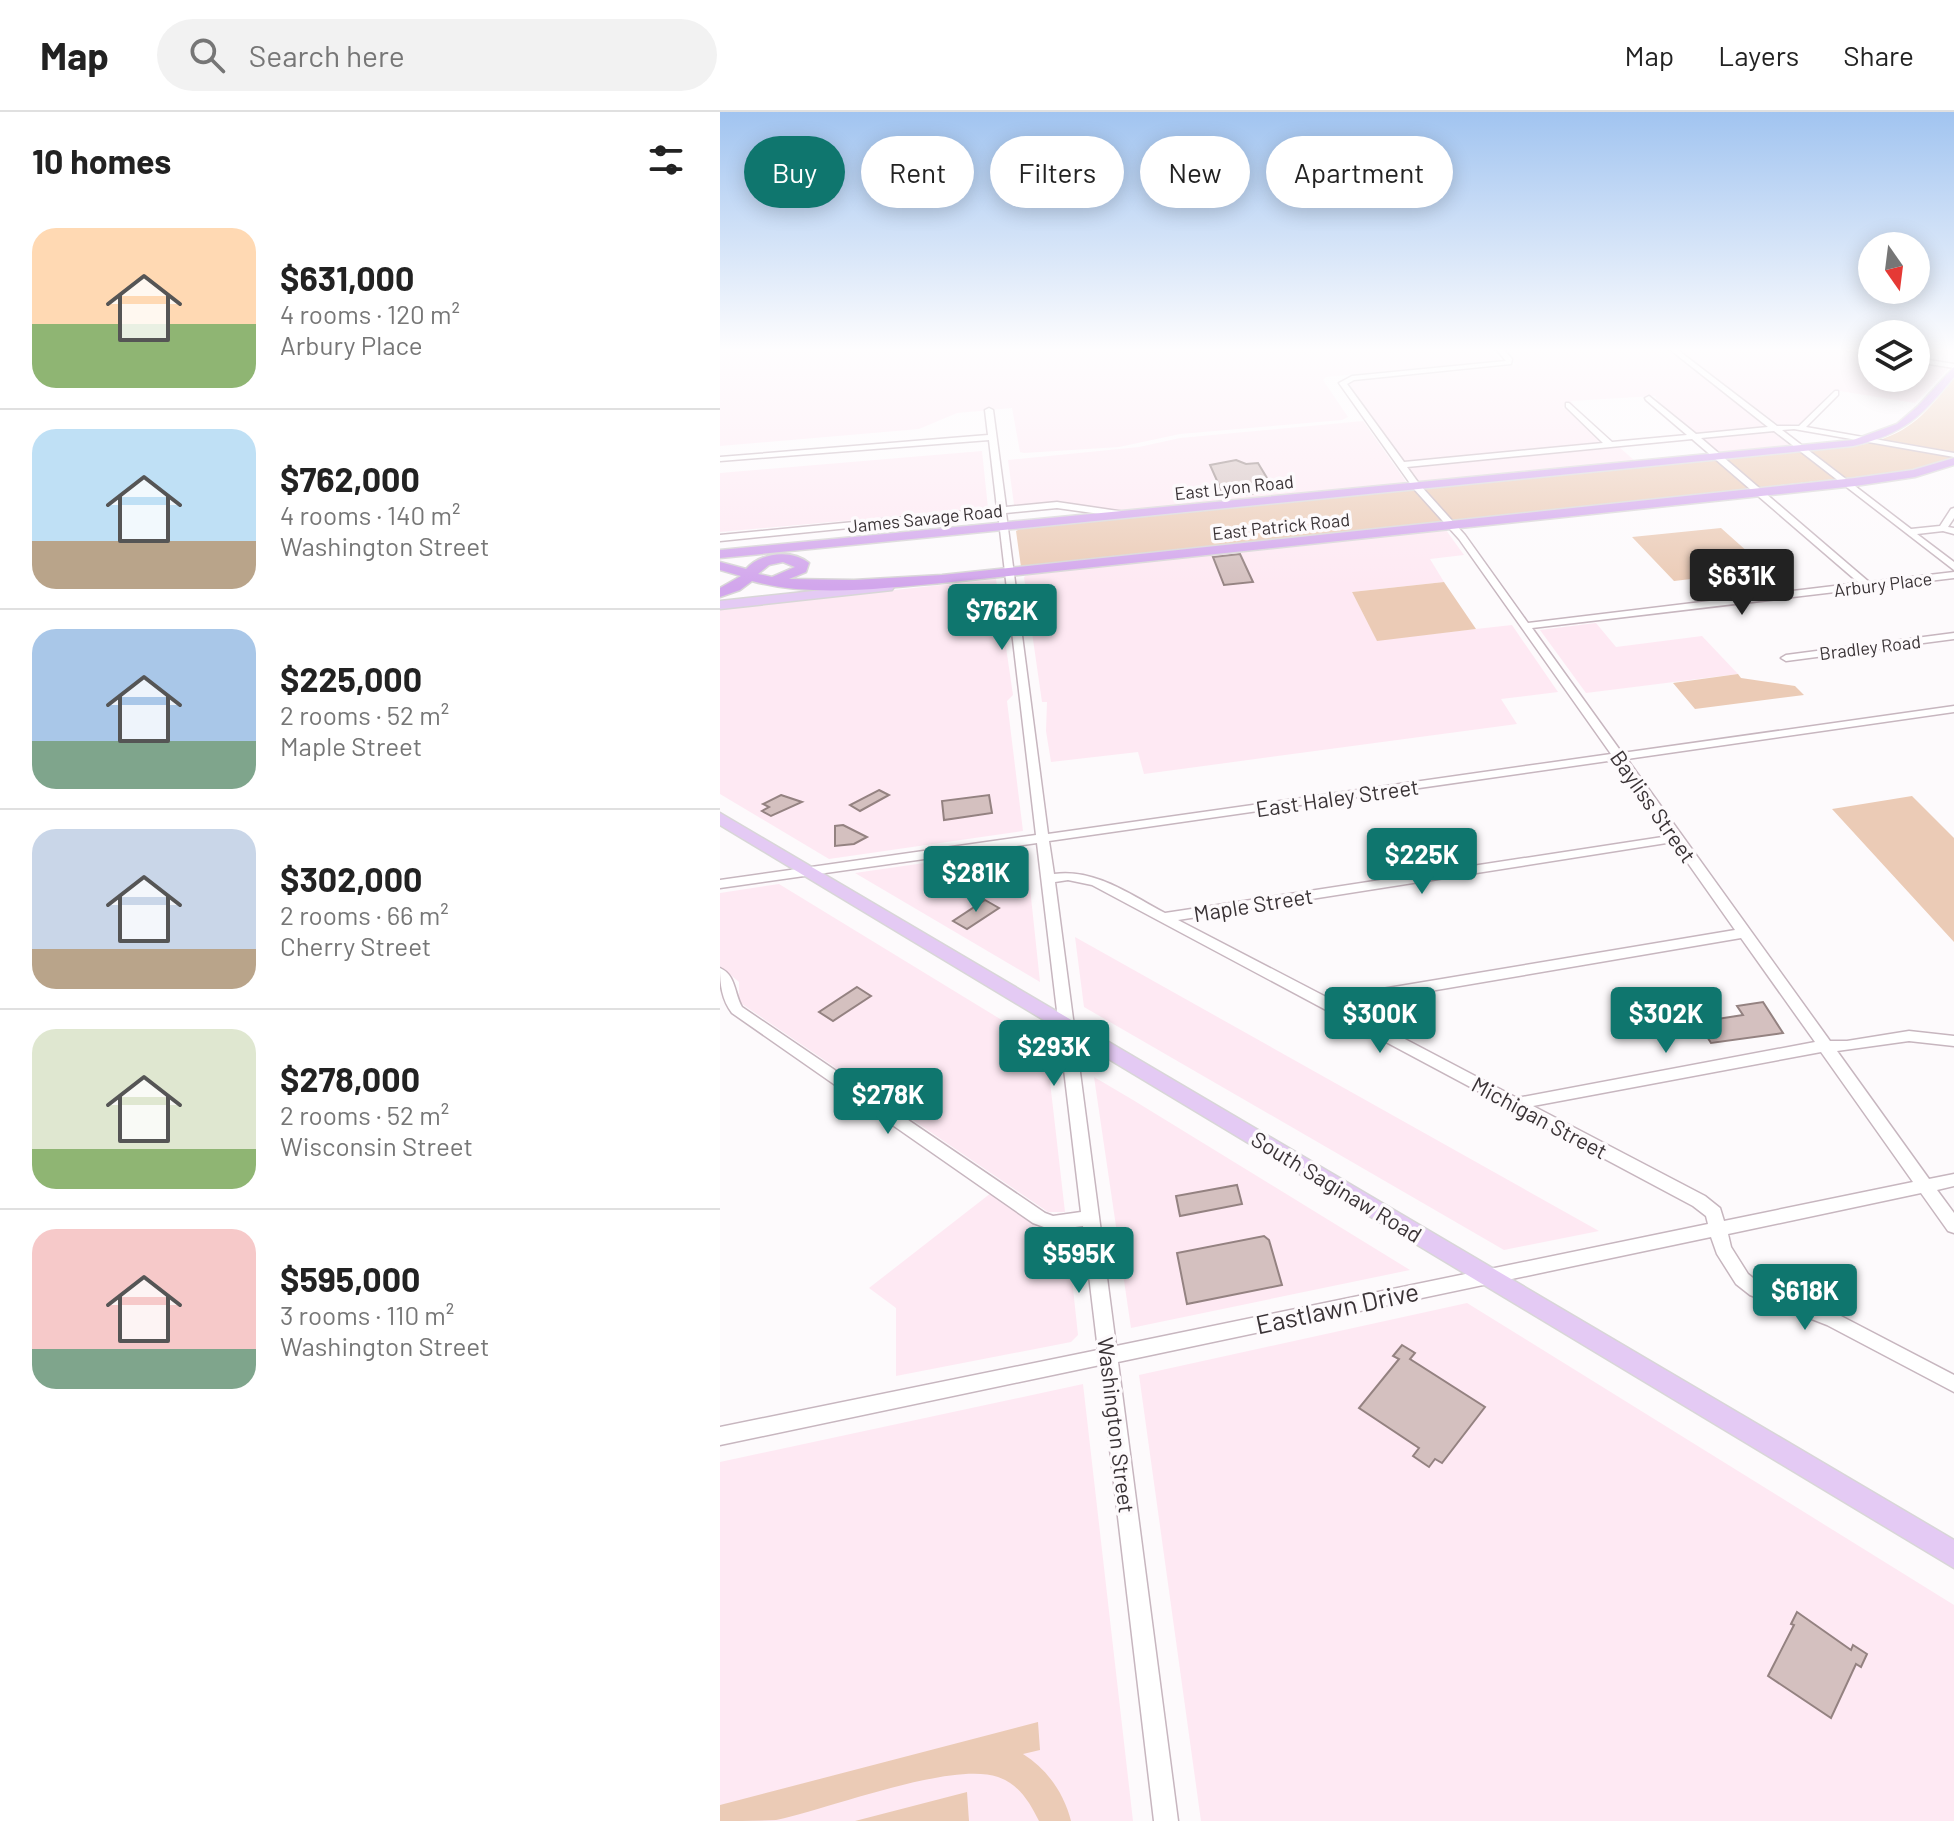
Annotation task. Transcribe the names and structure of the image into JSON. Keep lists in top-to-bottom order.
{
  "streets": {
    "highway": ["East Lyon Road", "East Patrick Road"],
    "main road": ["South Saginaw Road"],
    "street": [
      "James Savage Road",
      "Arbury Place",
      "Bradley Road",
      "East Haley Street",
      "Bayliss Street",
      "Maple Street",
      "Michigan Street",
      "Eastlawn Drive",
      "Washington Street"
    ]
  },
  "crossings": [
    ["East Lyon Road", "James Savage Road"],
    ["East Lyon Road", "Bayliss Street"],
    ["East Lyon Road", "Washington Street"],
    ["James Savage Road", "Washington Street"],
    ["East Patrick Road", "Bayliss Street"],
    ["East Patrick Road", "Washington Street"],
    ["Arbury Place", "Bayliss Street"],
    ["East Haley Street", "Bayliss Street"],
    ["East Haley Street", "South Saginaw Road"],
    ["East Haley Street", "Washington Street"],
    ["Bayliss Street", "Maple Street"],
    ["Bayliss Street", "Eastlawn Drive"],
    ["Maple Street", "Michigan Street"],
    ["Michigan Street", "Eastlawn Drive"],
    ["Michigan Street", "Washington Street"],
    ["South Saginaw Road", "Eastlawn Drive"],
    ["South Saginaw Road", "Washington Street"],
    ["Eastlawn Drive", "Washington Street"]
  ],
  "north": "bottom",
  "page": {
    "header": "Map",
    "search": "Search here",
    "nav": ["Map", "Layers", "Share"],
    "heading": "10 homes",
    "chip": [
      "Buy",
      "Rent",
      "Filters",
      "New",
      "Apartment"
    ],
    "list": [
      {
        "name": "$631,000",
        "note": "4 rooms · 120 m² · Arbury Place"
      },
      {
        "name": "$762,000",
        "note": "4 rooms · 140 m² · Washington Street"
      },
      {
        "name": "$225,000",
        "note": "2 rooms · 52 m² · Maple Street"
      },
      {
        "name": "$302,000",
        "note": "2 rooms · 66 m² · Cherry Street"
      },
      {
        "name": "$278,000",
        "note": "2 rooms · 52 m² · Wisconsin Street"
      },
      {
        "name": "$595,000",
        "note": "3 rooms · 110 m² · Washington Street"
      }
    ],
    "price": [
      "$631K",
      "$762K",
      "$225K",
      "$281K",
      "$300K",
      "$302K",
      "$293K",
      "$278K",
      "$595K",
      "$618K"
    ]
  }
}
